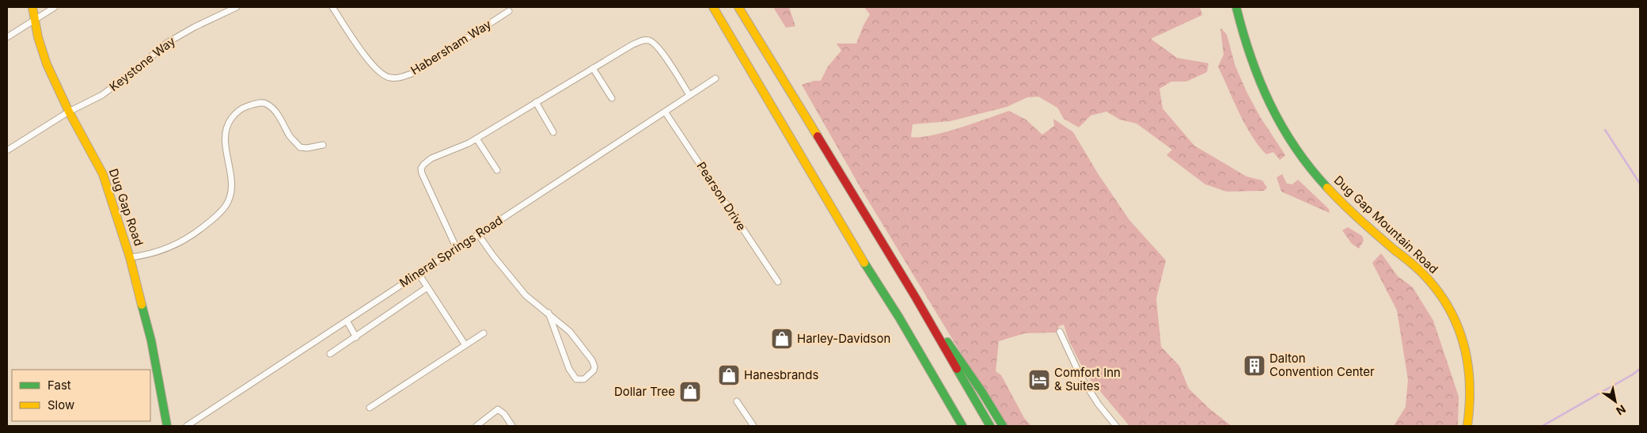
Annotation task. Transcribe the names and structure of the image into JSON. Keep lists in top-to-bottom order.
{
  "streets": {
    "main road": ["Dug Gap Road", "Dug Gap Mountain Road"],
    "street": [
      "Habersham Way",
      "Keystone Way",
      "Pearson Drive",
      "Mineral Springs Road"
    ]
  },
  "crossings": [
    ["Keystone Way", "Dug Gap Road"],
    ["Pearson Drive", "Mineral Springs Road"]
  ],
  "places": {
    "shop": ["Harley-Davidson", "Hanesbrands", "Dollar Tree"],
    "building": ["Dalton Convention Center"],
    "hotel": ["Comfort Inn & Suites"]
  },
  "legend": ["Fast", "Slow"],
  "north": "bottom right"
}
